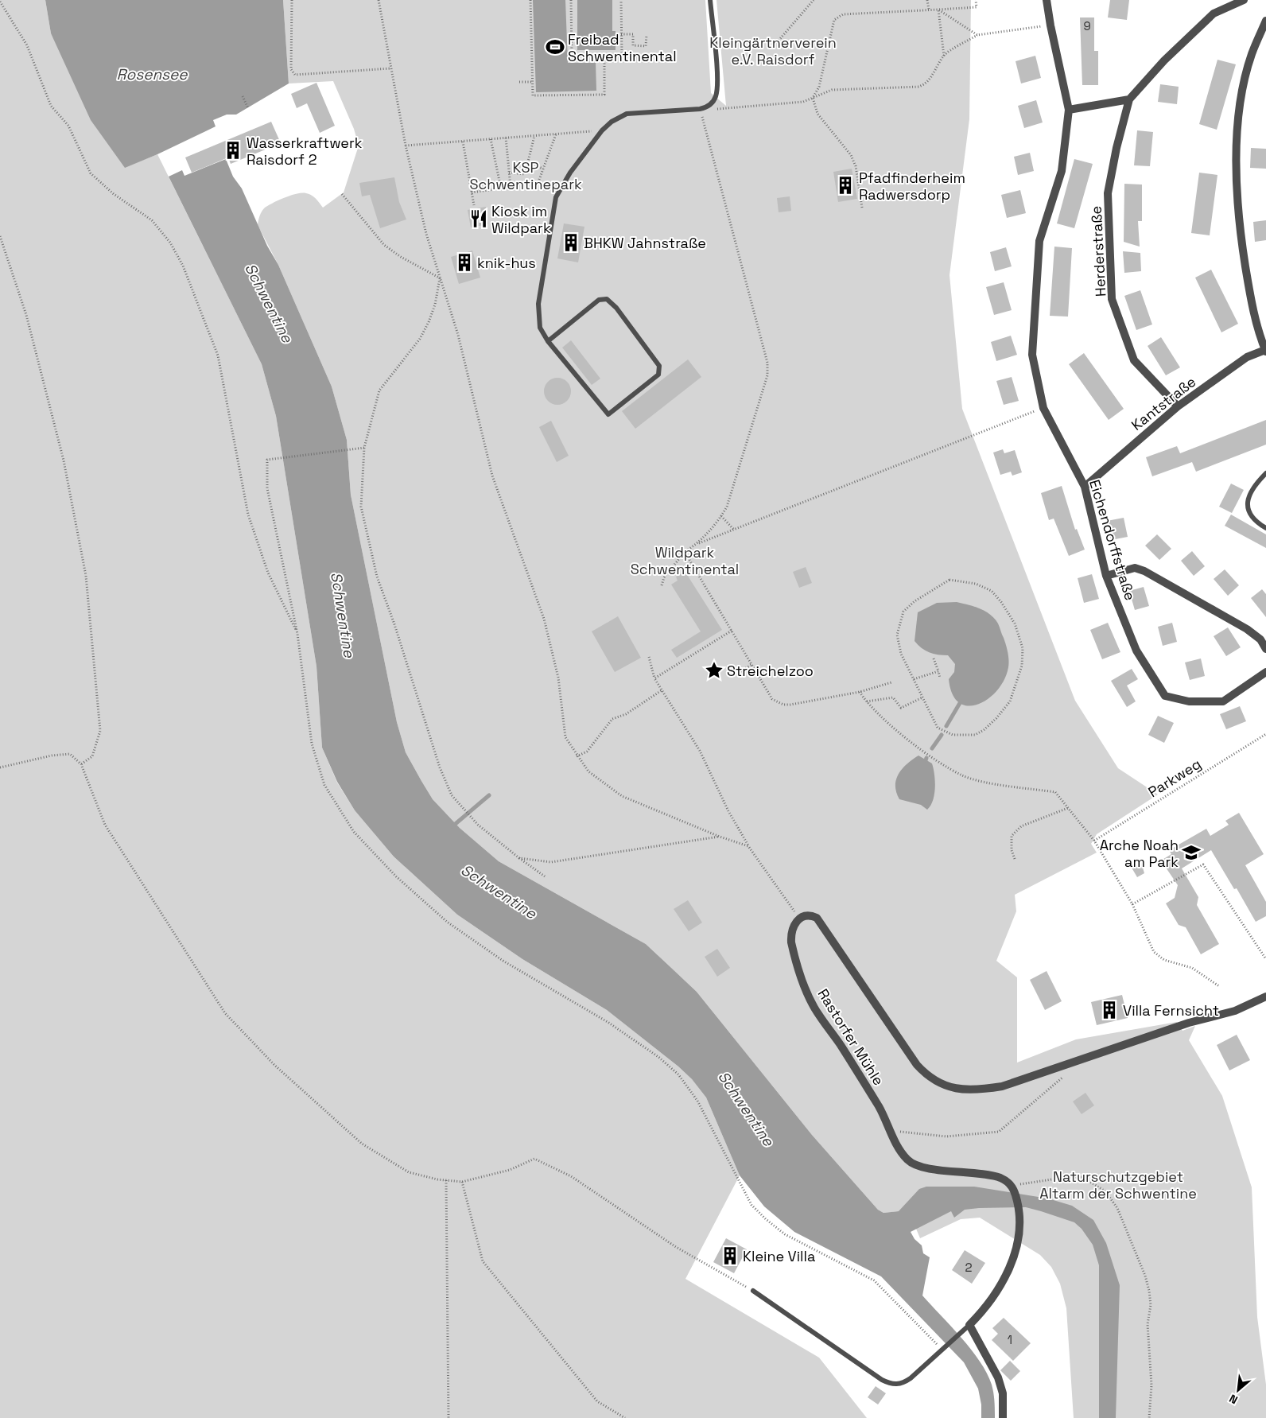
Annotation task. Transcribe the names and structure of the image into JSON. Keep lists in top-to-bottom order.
{
  "streets": {
    "street": [
      "Herderstraße",
      "Kantstraße",
      "Eichendorffstraße",
      "Rastorfer Mühle"
    ],
    "path": ["Parkweg"]
  },
  "crossings": [
    ["Herderstraße", "Kantstraße"],
    ["Kantstraße", "Eichendorffstraße"]
  ],
  "water": ["Rosensee", "Schwentine"],
  "parks": [
    "Kleingärtnerverein e.V. Raisdorf",
    "KSP Schwentinepark",
    "Wildpark Schwentinental",
    "Naturschutzgebiet Altarm der Schwentine"
  ],
  "places": {
    "sports": ["Freibad Schwentinental"],
    "building": [
      "Wasserkraftwerk Raisdorf 2",
      "Pfadfinderheim Radwersdorp",
      "BHKW Jahnstraße",
      "knik-hus",
      "Villa Fernsicht",
      "Kleine Villa"
    ],
    "restaurant": ["Kiosk im Wildpark"],
    "place": ["Streichelzoo"],
    "school or university": ["Arche Noah am Park"]
  },
  "house_numbers": ["9", "2", "1"],
  "north": "bottom left"
}
